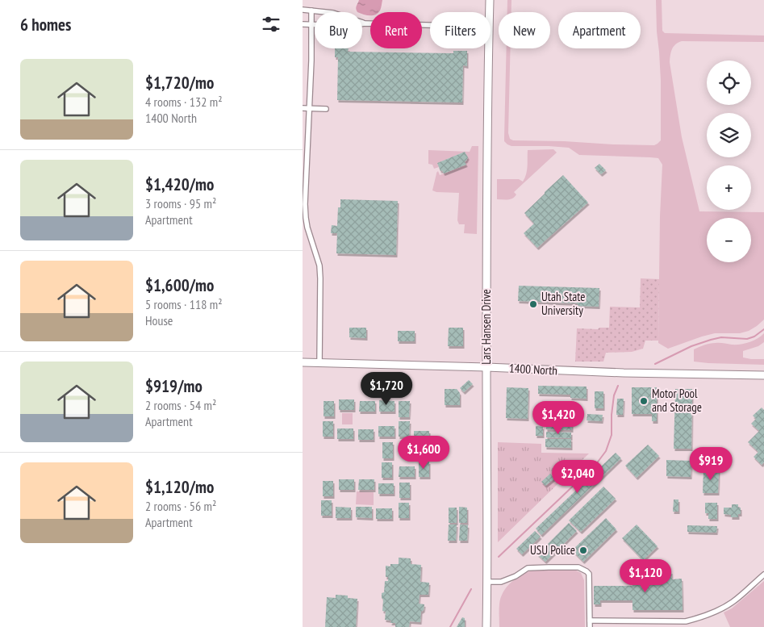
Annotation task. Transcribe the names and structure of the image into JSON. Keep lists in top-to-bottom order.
{
  "streets": {
    "main road": ["Lars Hansen Drive", "1400 North"]
  },
  "crossings": [
    ["Lars Hansen Drive", "1400 North"]
  ],
  "places": ["Utah State University", "Motor Pool and Storage", "USU Police"],
  "page": {
    "heading": "6 homes",
    "chip": [
      "Buy",
      "Rent",
      "Filters",
      "New",
      "Apartment"
    ],
    "list": [
      {
        "name": "$1,720/mo",
        "note": "4 rooms · 132 m² · 1400 North"
      },
      {
        "name": "$1,420/mo",
        "note": "3 rooms · 95 m² · Apartment"
      },
      {
        "name": "$1,600/mo",
        "note": "5 rooms · 118 m² · House"
      },
      {
        "name": "$919/mo",
        "note": "2 rooms · 54 m² · Apartment"
      },
      {
        "name": "$1,120/mo",
        "note": "2 rooms · 56 m² · Apartment"
      }
    ],
    "map_buttons": ["+", "−"],
    "price": [
      "$1,720",
      "$1,420",
      "$1,600",
      "$919",
      "$2,040",
      "$1,120"
    ]
  }
}
